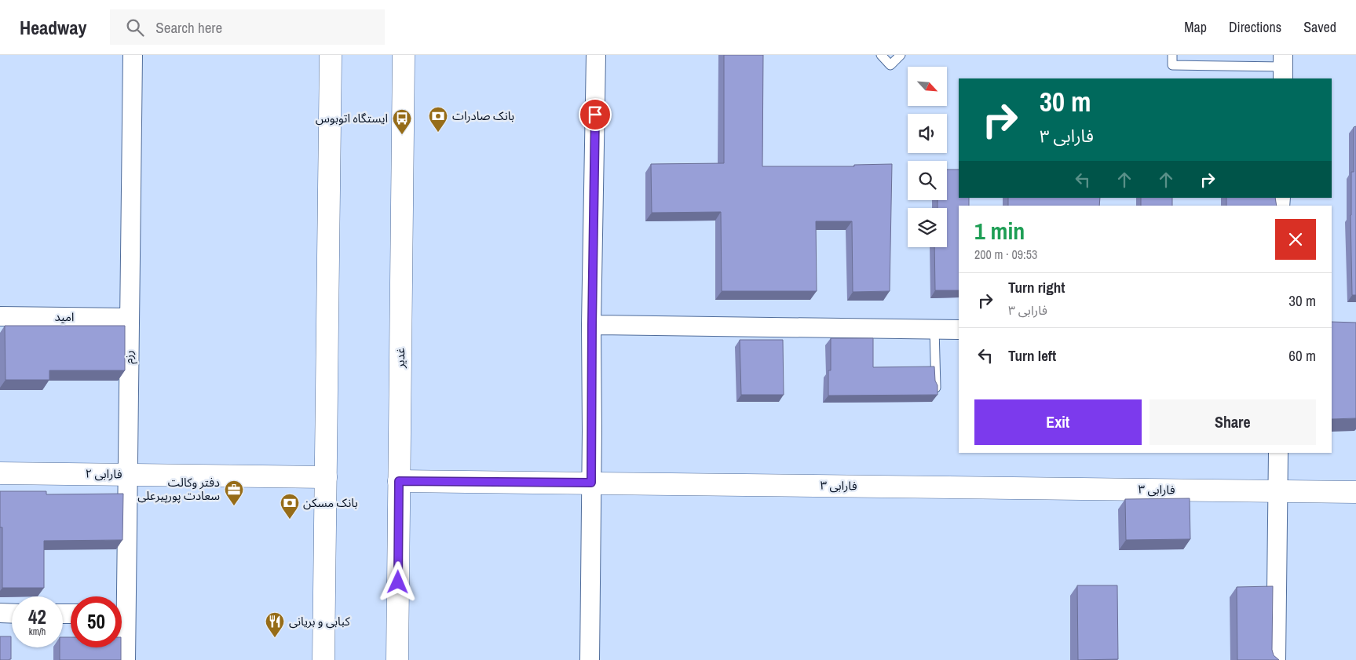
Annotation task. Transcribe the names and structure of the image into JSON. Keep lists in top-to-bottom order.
{
  "streets": {
    "street": [
      "امید",
      "رزم",
      "غدیر",
      "فارابی ۲",
      "فارابی ۳"
    ]
  },
  "crossings": [
    ["امید", "رزم"],
    ["رزم", "فارابی ۲"],
    ["غدیر", "فارابی ۳"]
  ],
  "places": {
    "bank": ["بانک صادرات", "بانک مسکن"],
    "bus stop": ["ایستگاه اتوبوس"],
    "office": ["دفتر وکالت سعادت پورپیرعلی"],
    "restaurant": ["کبابی و بریانی"]
  },
  "north": "bottom right",
  "page": {
    "header": "Headway",
    "search": "Search here",
    "nav": ["Map", "Directions", "Saved"],
    "turn": ["30 m", "فارابی ۳"],
    "heading": ["1 min", "200 m · 09:53"],
    "list": [
      {
        "name": "Turn right",
        "note": "فارابی ۳",
        "value": "30 m"
      },
      {
        "name": "Turn left",
        "value": "60 m"
      }
    ],
    "buttons": ["Exit", "Share"],
    "speed": "42 km/h",
    "limit": "50"
  }
}
